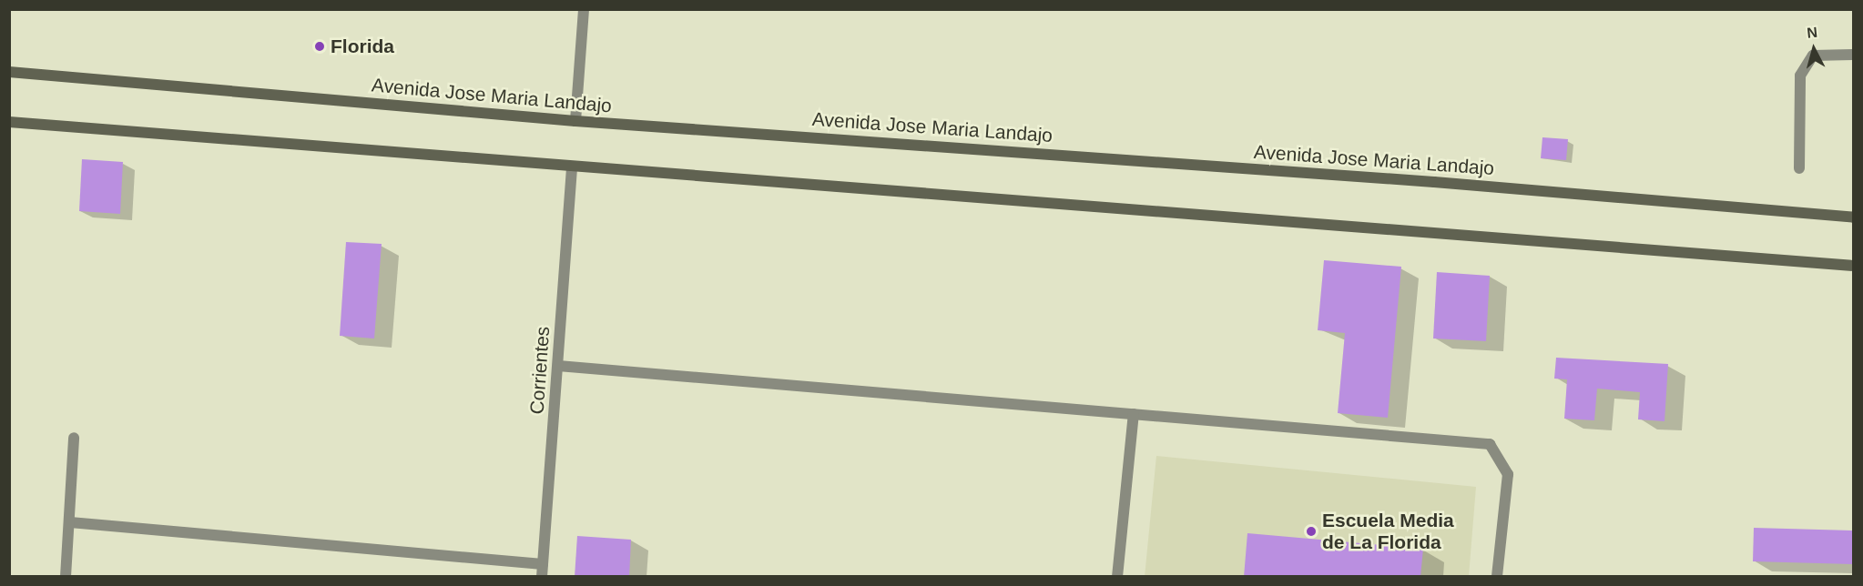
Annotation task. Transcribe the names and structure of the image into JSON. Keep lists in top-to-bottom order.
{
  "streets": {
    "street": ["Avenida Jose Maria Landajo", "Corrientes"]
  },
  "places": ["Florida", "Escuela Media de La Florida"],
  "north": "top"
}
